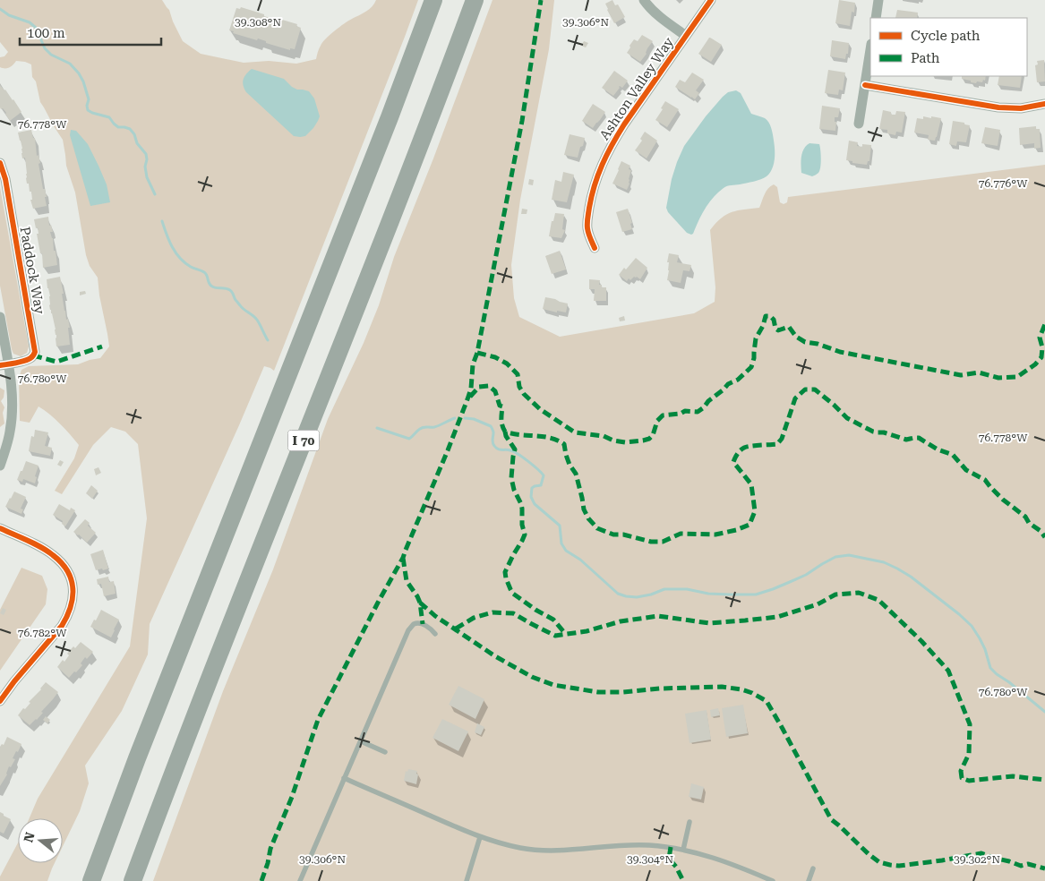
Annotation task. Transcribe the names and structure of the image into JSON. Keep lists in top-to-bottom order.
{
  "streets": {
    "highway": ["I 70"],
    "street": ["Ashton Valley Way", "Paddock Way"]
  },
  "legend": ["Cycle path", "Path"],
  "scale_bar": "100 m",
  "north": "left",
  "coordinates": [
    "39.308°N",
    "39.306°N",
    "76.778°W",
    "76.776°W",
    "76.780°W",
    "76.782°W",
    "39.304°N",
    "39.302°N"
  ]
}
